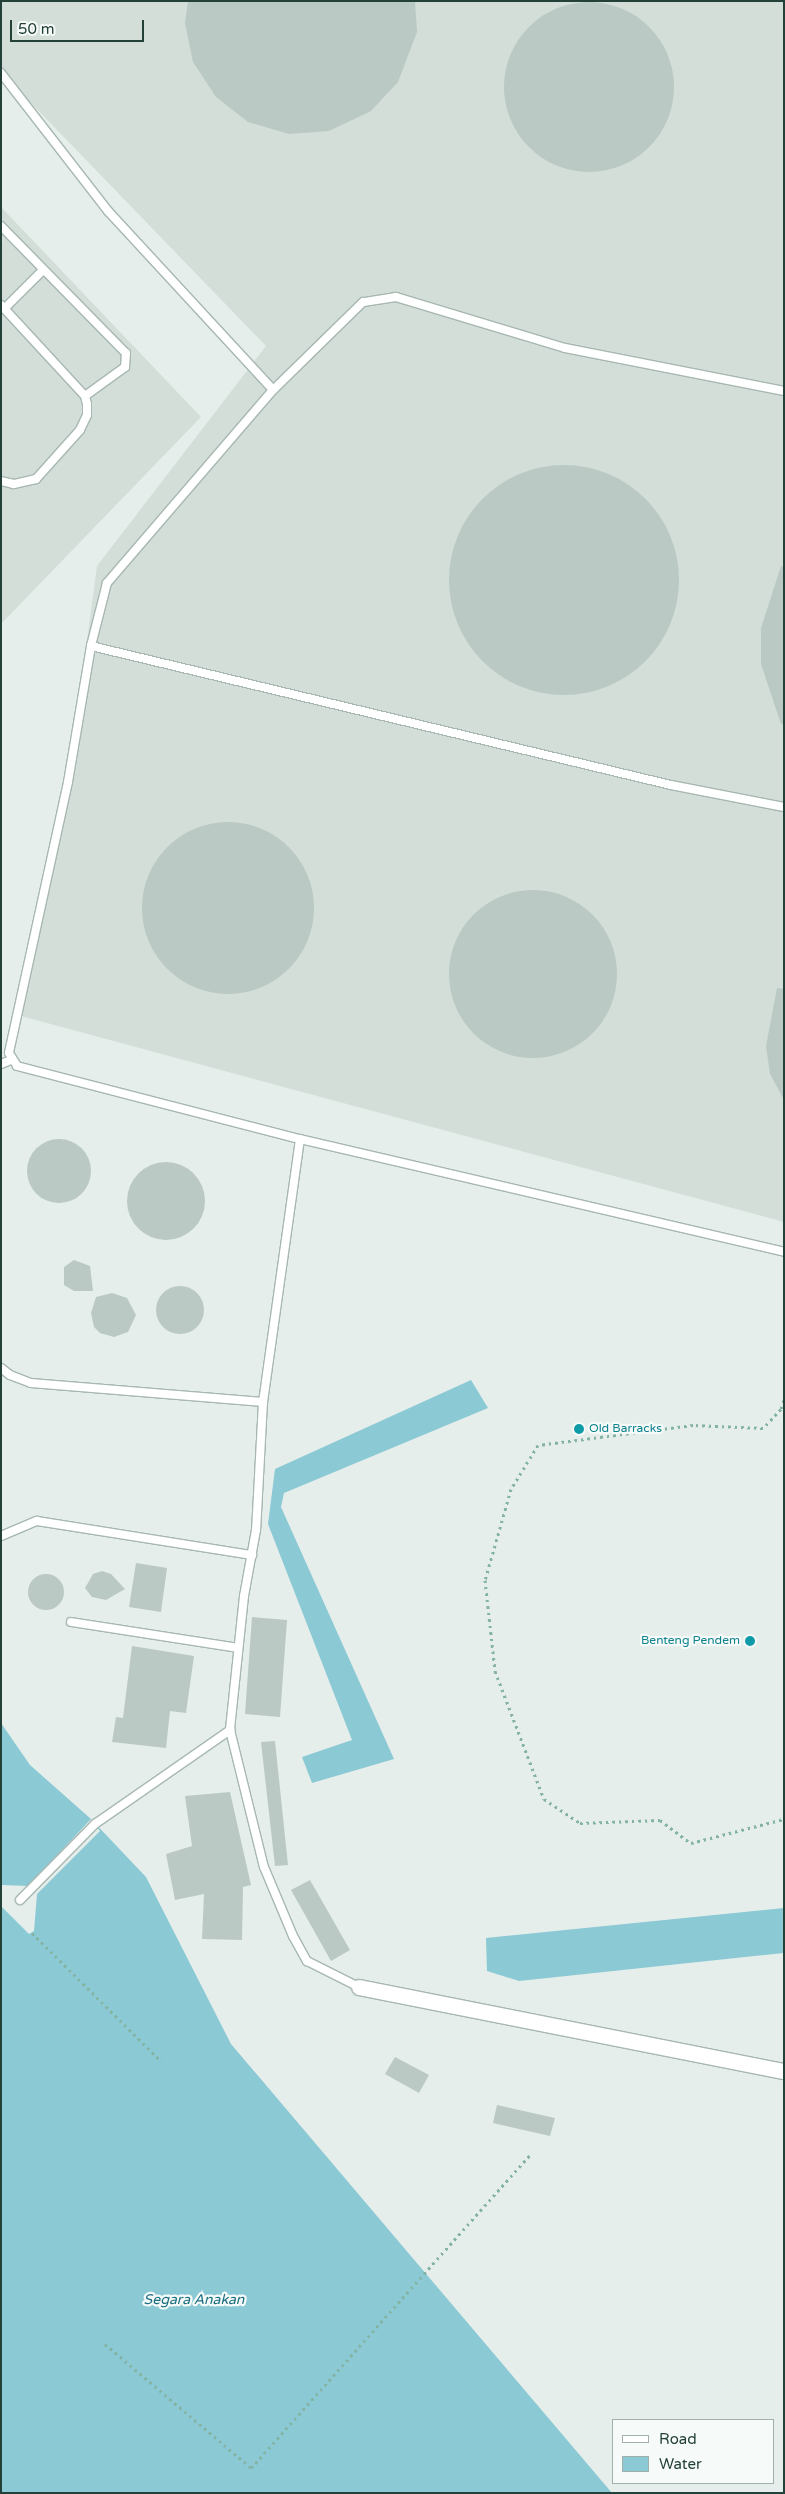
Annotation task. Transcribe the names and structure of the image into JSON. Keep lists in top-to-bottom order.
{
  "water": ["Segara Anakan"],
  "places": ["Old Barracks", "Benteng Pendem"],
  "legend": ["Road", "Water"],
  "scale_bar": "50 m"
}
